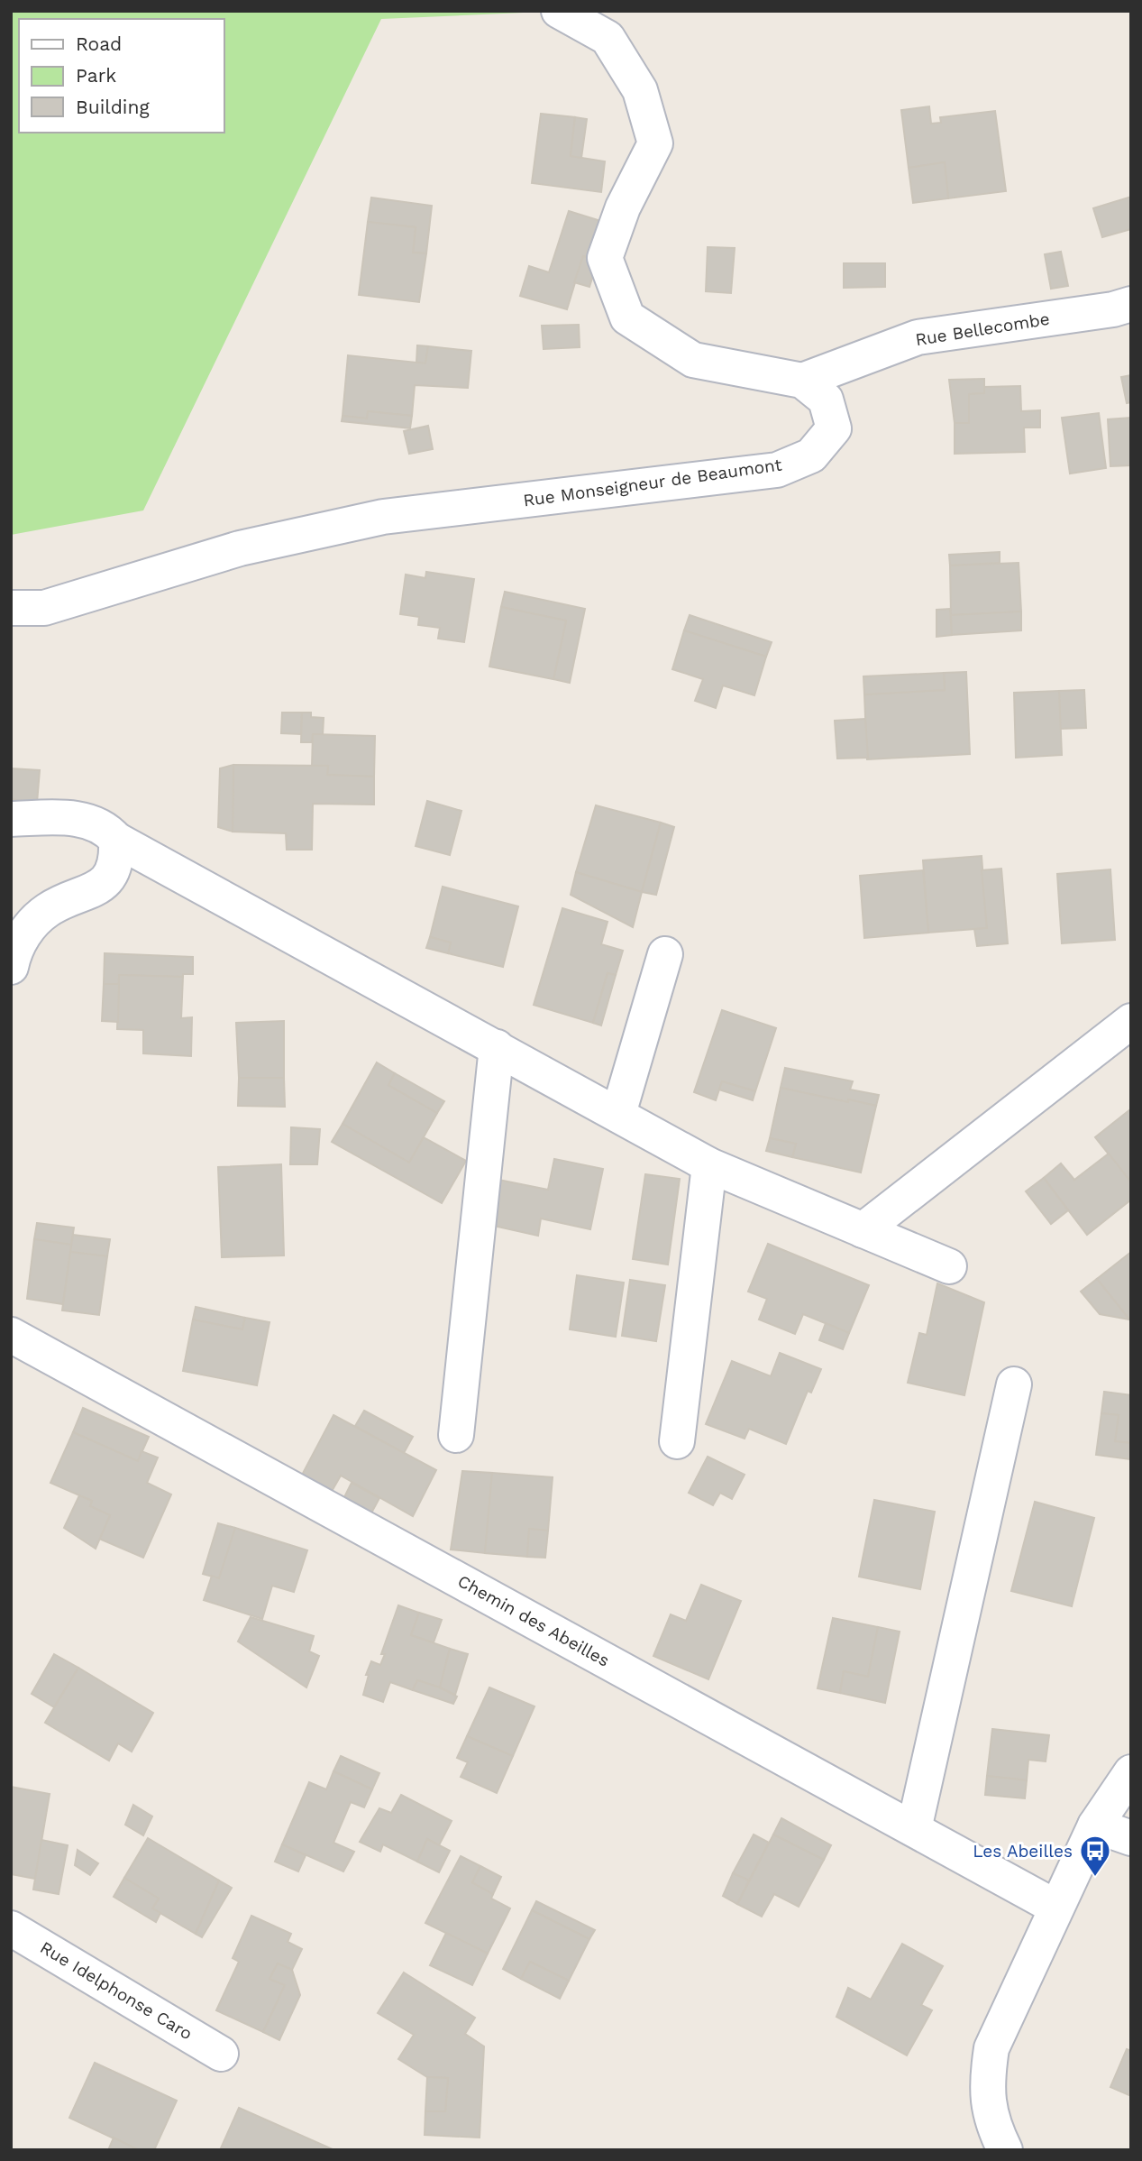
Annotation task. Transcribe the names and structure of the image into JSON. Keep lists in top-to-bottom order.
{
  "streets": {
    "street": [
      "Rue Bellecombe",
      "Rue Monseigneur de Beaumont",
      "Chemin des Abeilles",
      "Rue Idelphonse Caro"
    ]
  },
  "crossings": [
    ["Rue Bellecombe", "Rue Monseigneur de Beaumont"]
  ],
  "places": {
    "bus stop": ["Les Abeilles"]
  },
  "legend": ["Road", "Park", "Building"]
}
